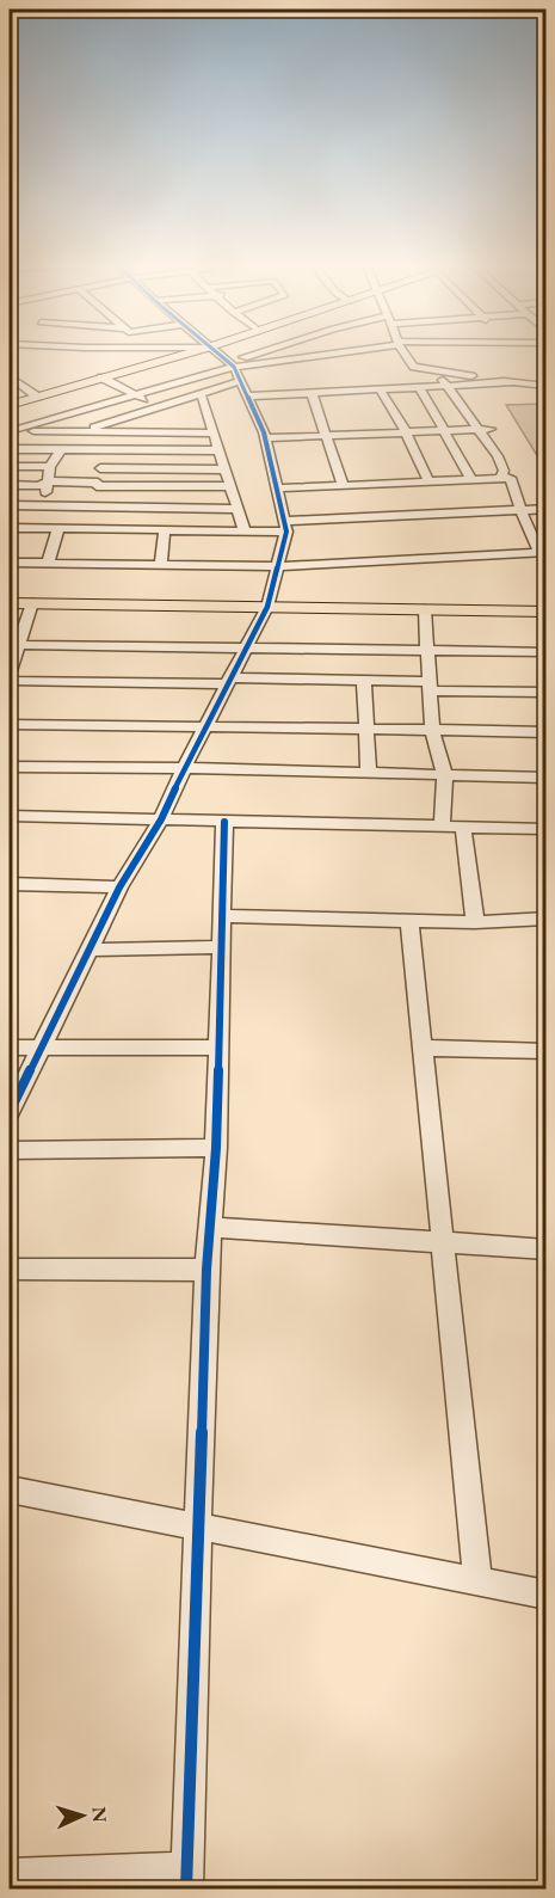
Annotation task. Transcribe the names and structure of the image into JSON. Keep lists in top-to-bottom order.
{
  "north": "right"
}
